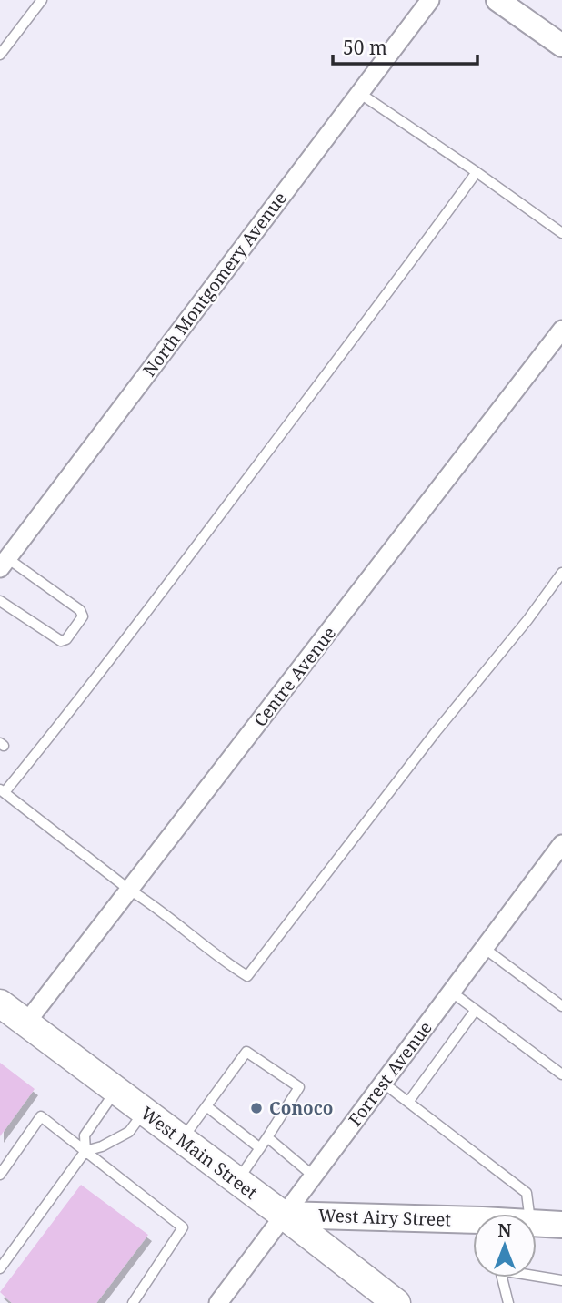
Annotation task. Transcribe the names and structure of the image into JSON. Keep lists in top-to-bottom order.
{
  "streets": {
    "main road": ["West Main Street", "West Airy Street"],
    "street": ["North Montgomery Avenue", "Centre Avenue", "Forrest Avenue"]
  },
  "crossings": [
    ["Centre Avenue", "West Main Street"],
    ["Forrest Avenue", "West Main Street"],
    ["Forrest Avenue", "West Airy Street"],
    ["West Main Street", "West Airy Street"]
  ],
  "places": ["Conoco"],
  "scale_bar": "50 m",
  "north": "top"
}
